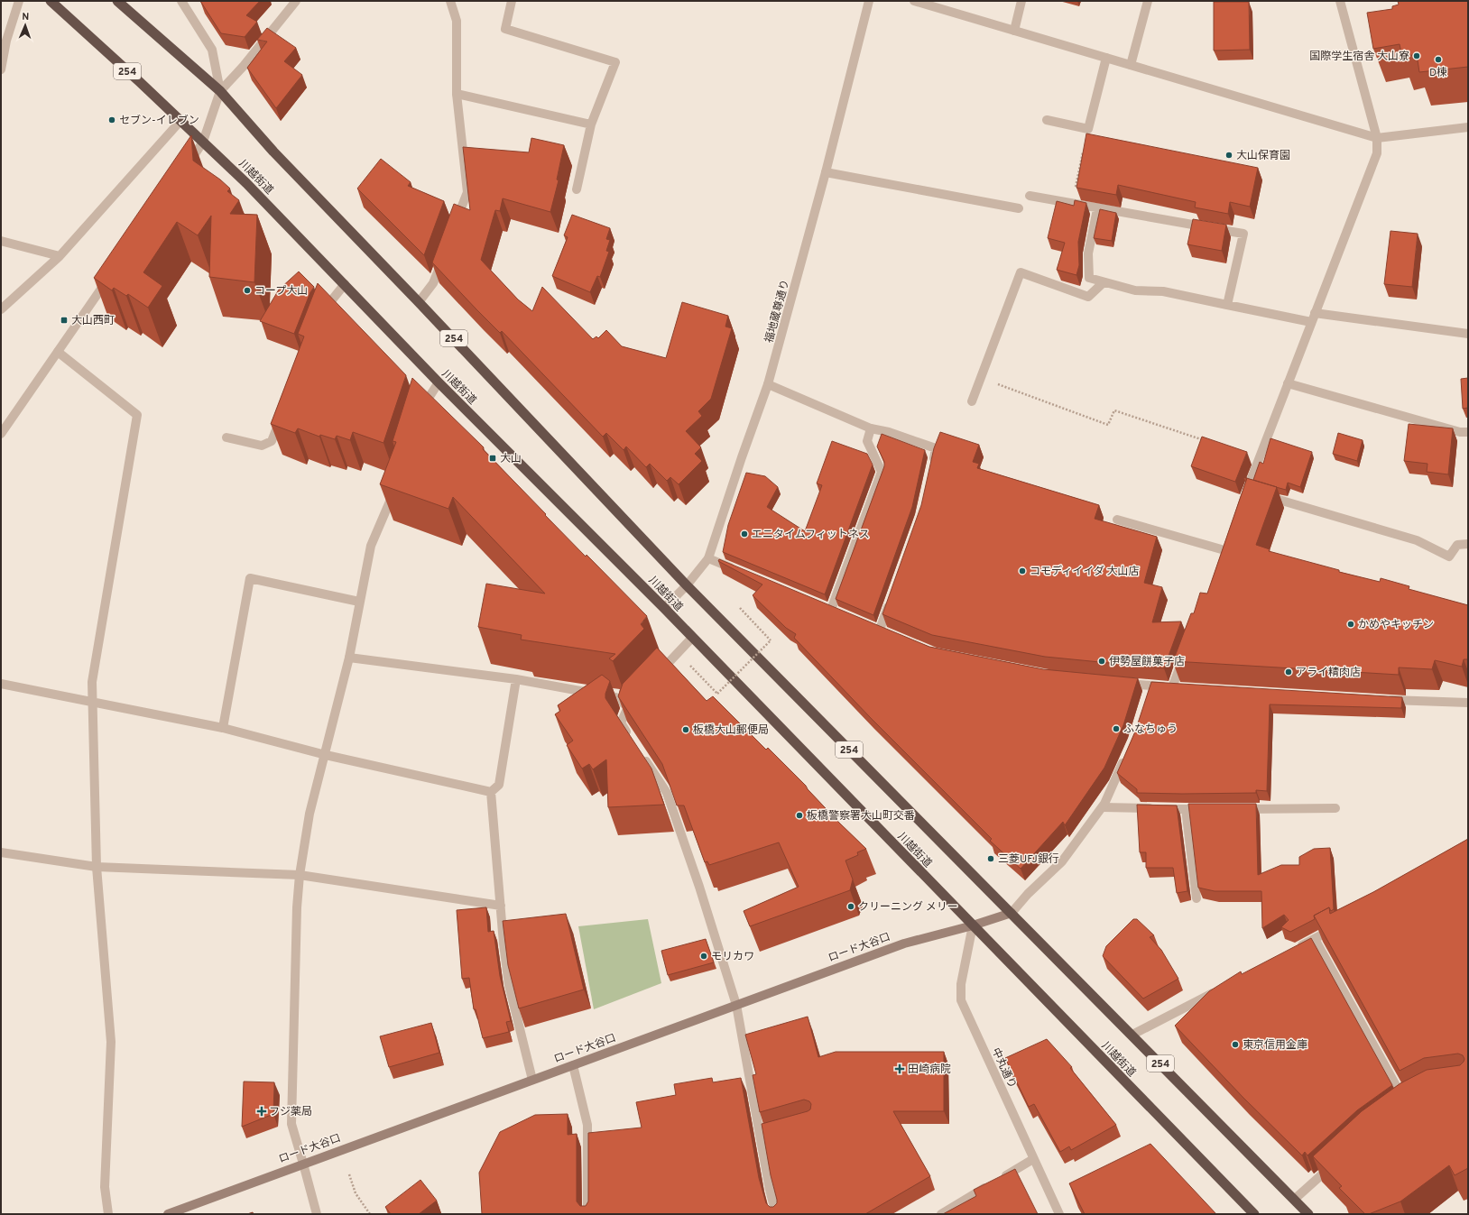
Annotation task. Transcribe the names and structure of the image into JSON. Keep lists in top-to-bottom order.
{
  "streets": {
    "highway": ["254", "川越街道"],
    "main road": ["ロード大谷口"],
    "street": ["福地蔵尊通り", "中丸通り"]
  },
  "crossings": [
    ["川越街道", "福地蔵尊通り"],
    ["川越街道", "ロード大谷口"],
    ["川越街道", "中丸通り"],
    ["ロード大谷口", "中丸通り"]
  ],
  "places": {
    "other": [
      "国際学生宿舎 大山寮",
      "D棟",
      "セブン-イレブン",
      "大山保育園",
      "コープ大山",
      "エニタイムフィットネス",
      "コモディイイダ 大山店",
      "かめやキッチン",
      "伊勢屋餅菓子店",
      "アライ精肉店",
      "ふなちゅう",
      "板橋大山郵便局",
      "板橋警察署大山町交番",
      "三菱UFJ銀行",
      "クリーニング メリー",
      "モリカワ",
      "東京信用金庫"
    ],
    "transit": ["大山西町", "大山"],
    "health": ["田崎病院", "フジ薬局"]
  },
  "north": "top"
}
